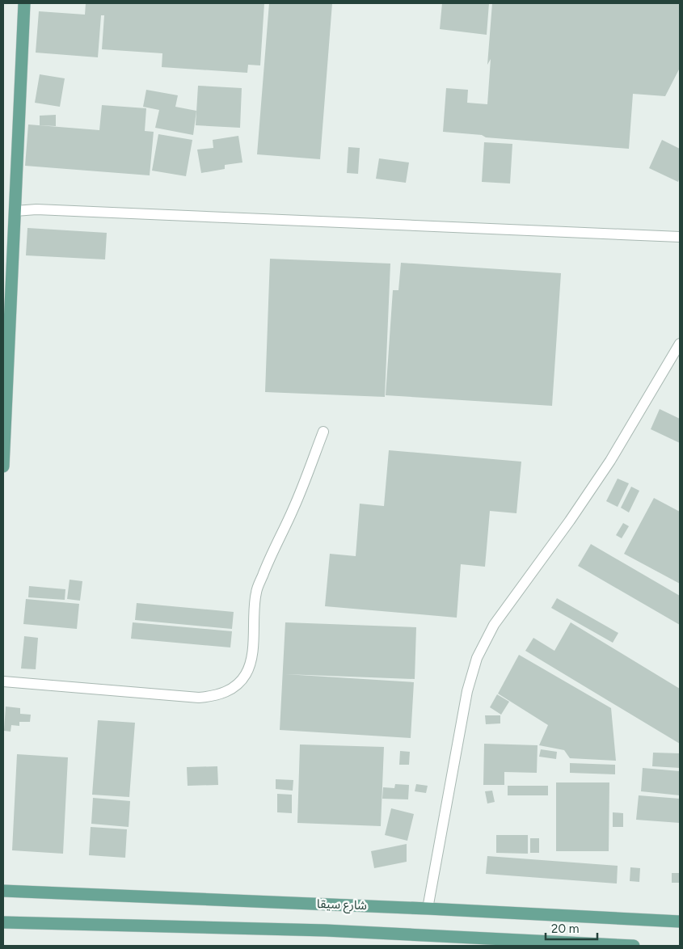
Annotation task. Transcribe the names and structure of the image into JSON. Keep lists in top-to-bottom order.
{
  "streets": {
    "main road": ["شارع سيقا"]
  },
  "scale_bar": "20 m"
}
